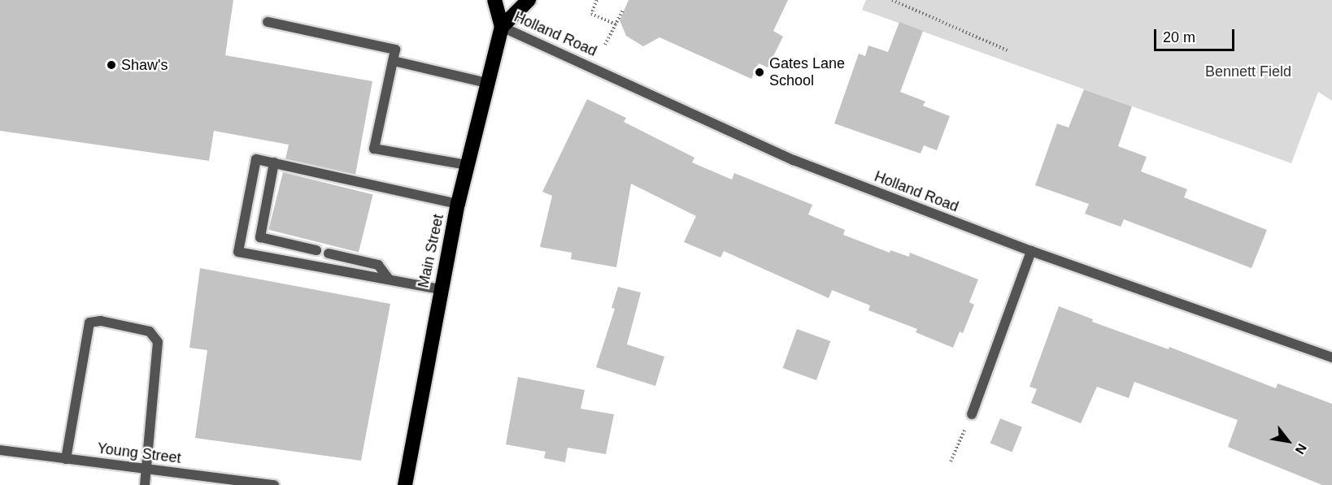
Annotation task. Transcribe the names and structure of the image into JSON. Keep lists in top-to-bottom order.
{
  "streets": {
    "highway": ["Main Street"],
    "street": ["Holland Road", "Young Street"]
  },
  "crossings": [
    ["Holland Road", "Main Street"]
  ],
  "parks": ["Bennett Field"],
  "places": ["Shaw's", "Gates Lane School"],
  "scale_bar": "20 m",
  "north": "bottom right"
}
